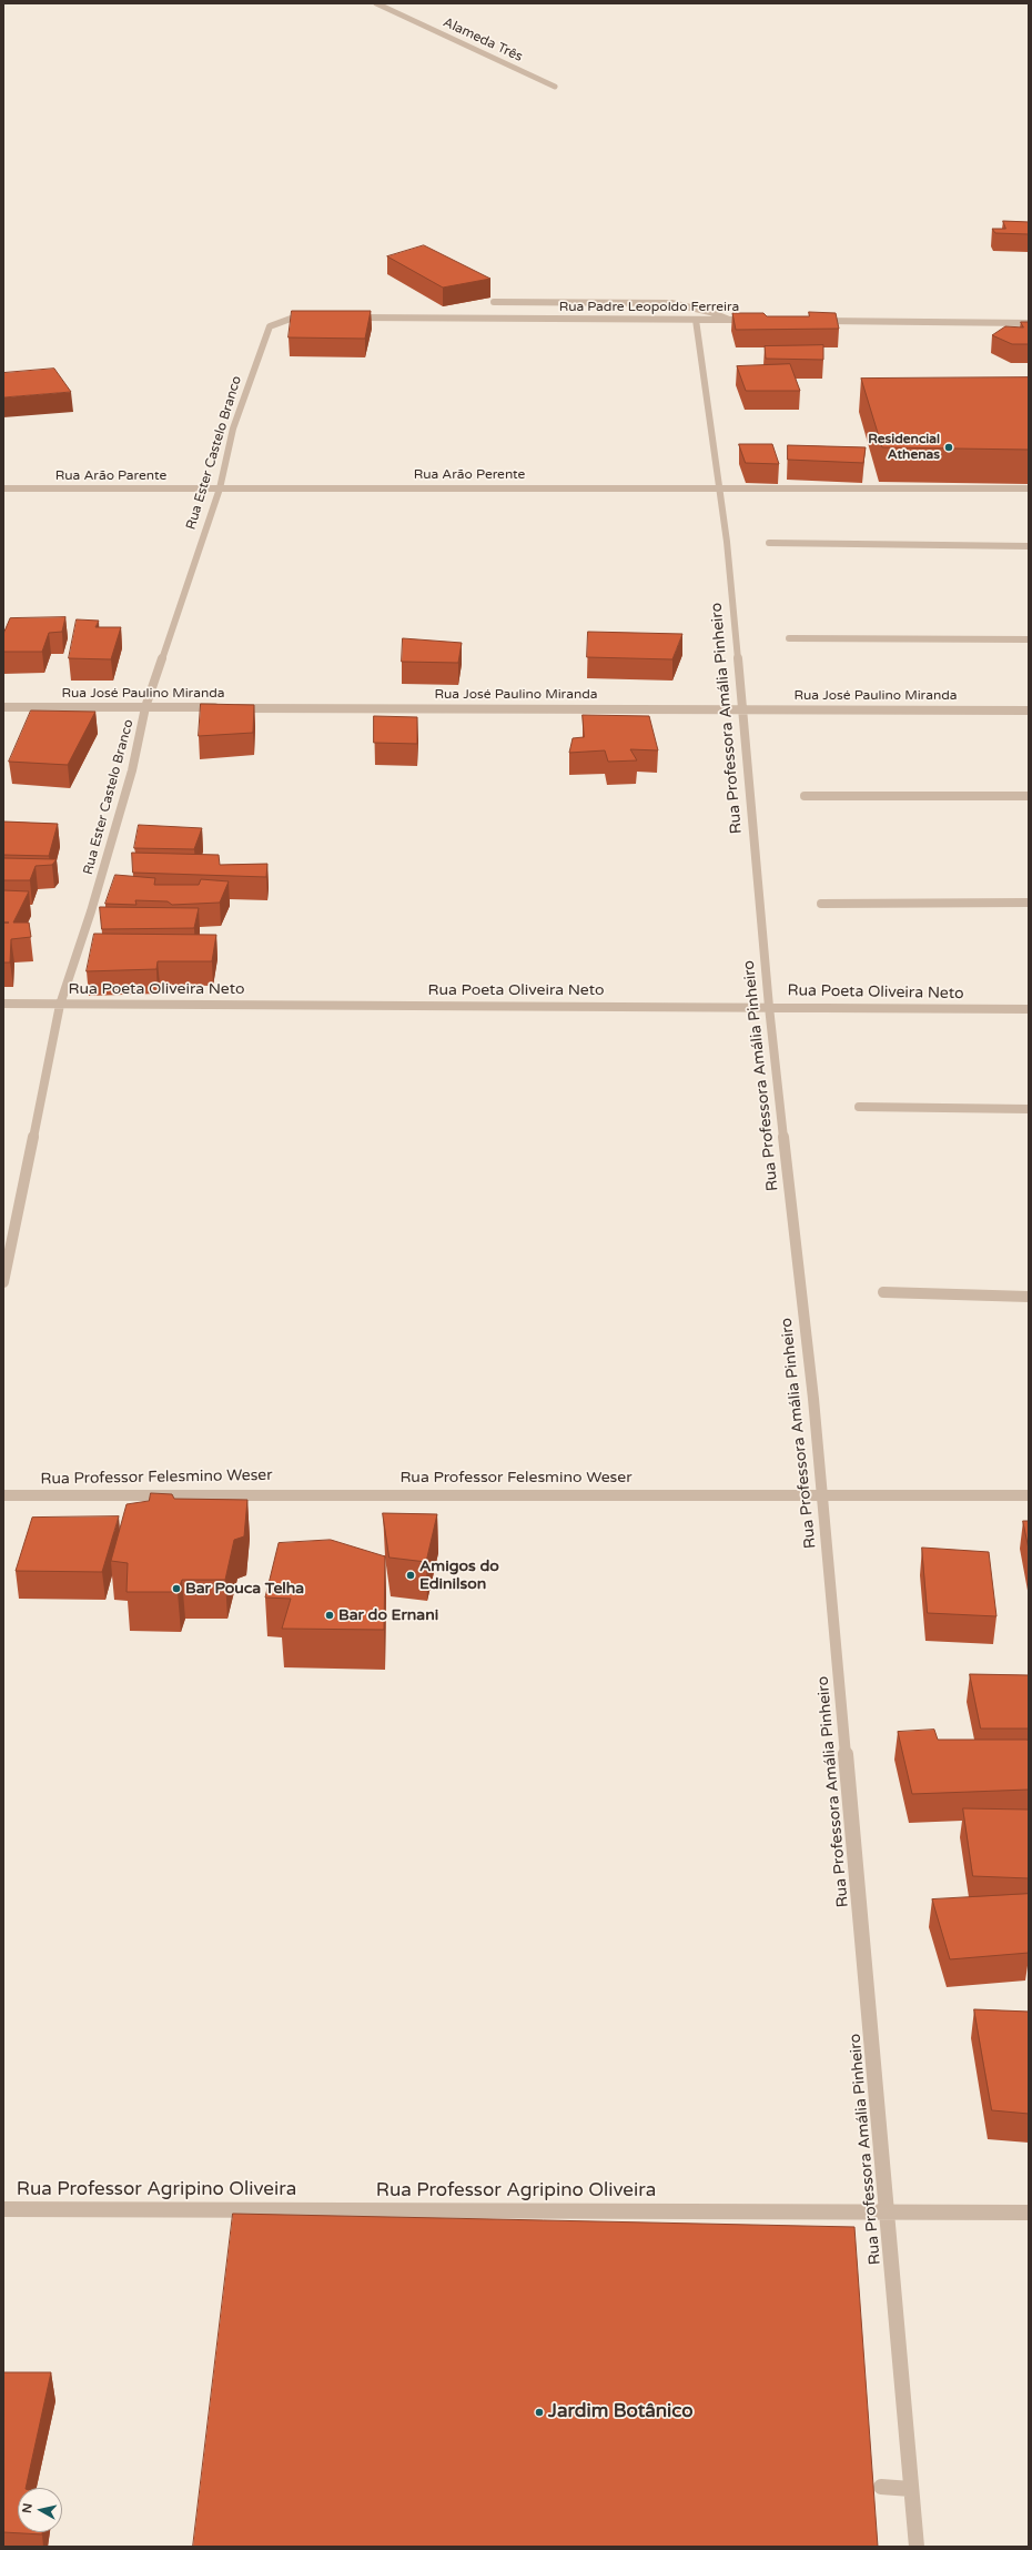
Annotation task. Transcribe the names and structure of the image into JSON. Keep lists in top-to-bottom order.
{
  "streets": {
    "street": [
      "Alameda Três",
      "Rua Padre Leopoldo Ferreira",
      "Rua Ester Castelo Branco",
      "Rua Arão Perente",
      "Rua Arão Parente",
      "Rua José Paulino Miranda",
      "Rua Professora Amália Pinheiro",
      "Rua Poeta Oliveira Neto",
      "Rua Professor Felesmino Weser",
      "Rua Professor Agripino Oliveira"
    ]
  },
  "crossings": [
    ["Rua Padre Leopoldo Ferreira", "Rua Professora Amália Pinheiro"],
    ["Rua Ester Castelo Branco", "Rua Arão Perente"],
    ["Rua Ester Castelo Branco", "Rua Arão Parente"],
    ["Rua Ester Castelo Branco", "Rua José Paulino Miranda"],
    ["Rua Ester Castelo Branco", "Rua Poeta Oliveira Neto"],
    ["Rua Arão Perente", "Rua Arão Parente"],
    ["Rua Arão Perente", "Rua Professora Amália Pinheiro"],
    ["Rua José Paulino Miranda", "Rua Professora Amália Pinheiro"],
    ["Rua Professora Amália Pinheiro", "Rua Poeta Oliveira Neto"],
    ["Rua Professora Amália Pinheiro", "Rua Professor Felesmino Weser"],
    ["Rua Professora Amália Pinheiro", "Rua Professor Agripino Oliveira"]
  ],
  "places": [
    "Residencial Athenas",
    "Amigos do Edinilson",
    "Bar Pouca Telha",
    "Bar do Ernani",
    "Jardim Botânico"
  ],
  "north": "left"
}
